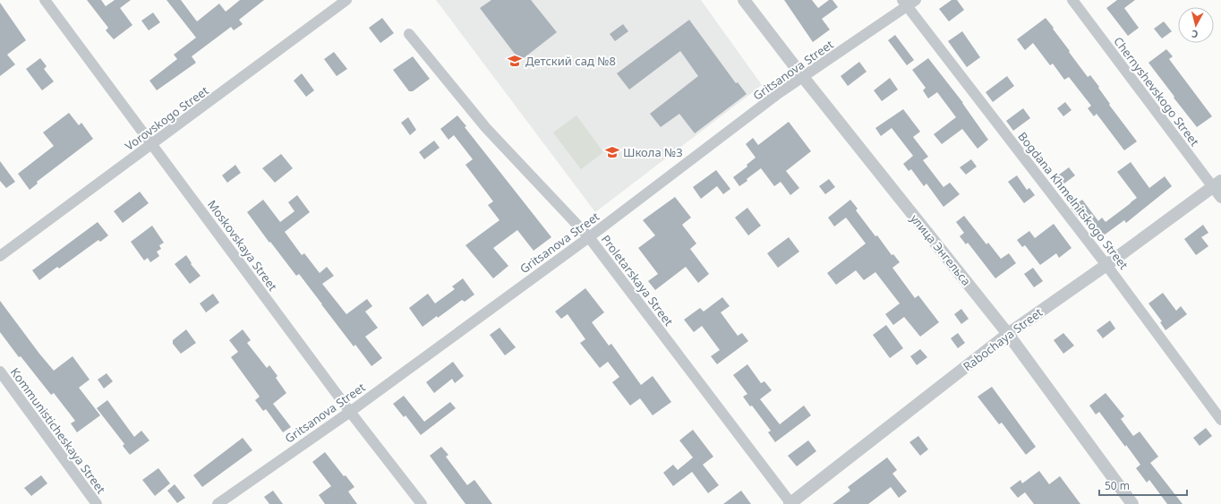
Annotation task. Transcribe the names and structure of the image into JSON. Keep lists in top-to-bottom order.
{
  "streets": {
    "street": [
      "Gritsanova Street",
      "Chernyshevskogo Street",
      "Vorovskogo Street",
      "Bogdana Khmelnitskogo Street",
      "Moskovskaya Street",
      "улица Энгельса",
      "Proletarskaya Street",
      "Rabochaya Street",
      "Kommunisticheskaya Street"
    ]
  },
  "crossings": [
    ["Gritsanova Street", "Bogdana Khmelnitskogo Street"],
    ["Gritsanova Street", "Moskovskaya Street"],
    ["Gritsanova Street", "улица Энгельса"],
    ["Gritsanova Street", "Proletarskaya Street"],
    ["Chernyshevskogo Street", "Rabochaya Street"],
    ["Vorovskogo Street", "Moskovskaya Street"],
    ["Bogdana Khmelnitskogo Street", "Rabochaya Street"],
    ["улица Энгельса", "Rabochaya Street"],
    ["Proletarskaya Street", "Rabochaya Street"]
  ],
  "places": {
    "school or university": ["Детский сад №8", "Школа №3"]
  },
  "scale_bar": "50 m",
  "north": "bottom"
}
